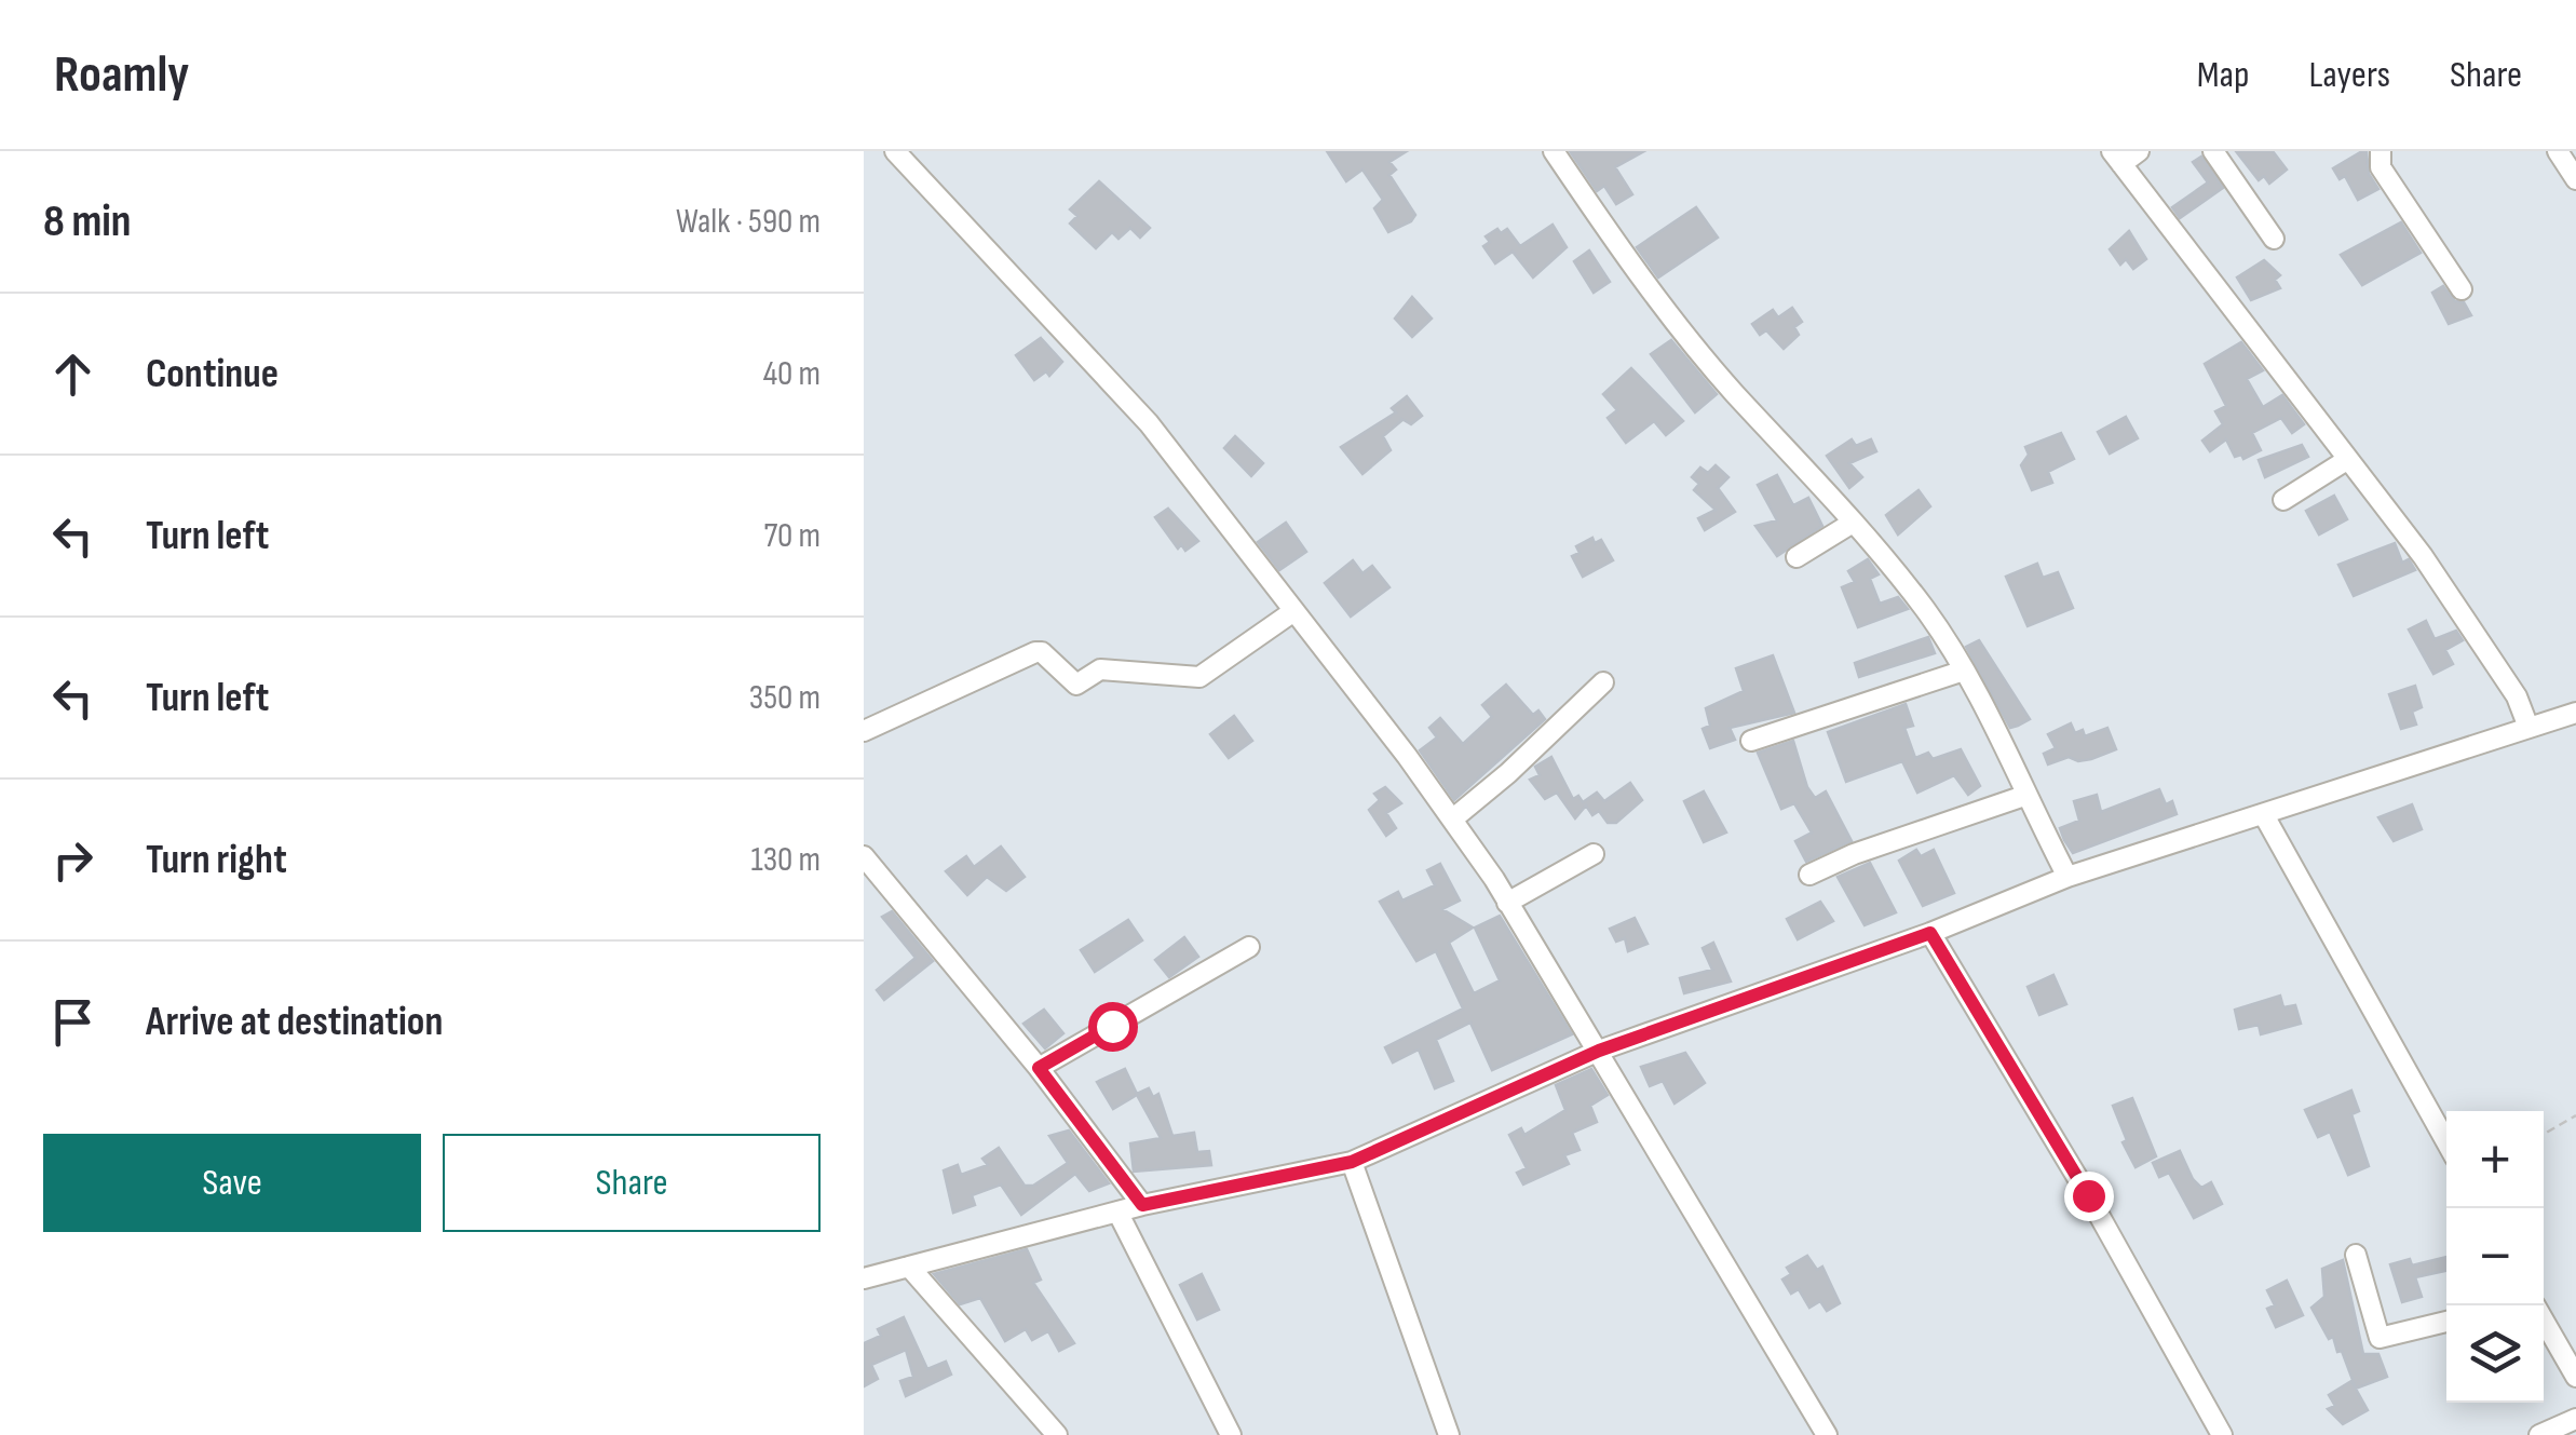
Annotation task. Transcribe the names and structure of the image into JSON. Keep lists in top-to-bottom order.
{
  "page": {
    "header": "Roamly",
    "nav": ["Map", "Layers", "Share"],
    "heading": ["8 min", "Walk · 590 m"],
    "list": [
      ["Continue", "40 m"],
      ["Turn left", "70 m"],
      ["Turn left", "350 m"],
      ["Turn right", "130 m"],
      "Arrive at destination"
    ],
    "buttons": ["Save", "Share"],
    "map_buttons": ["+", "−"]
  }
}
